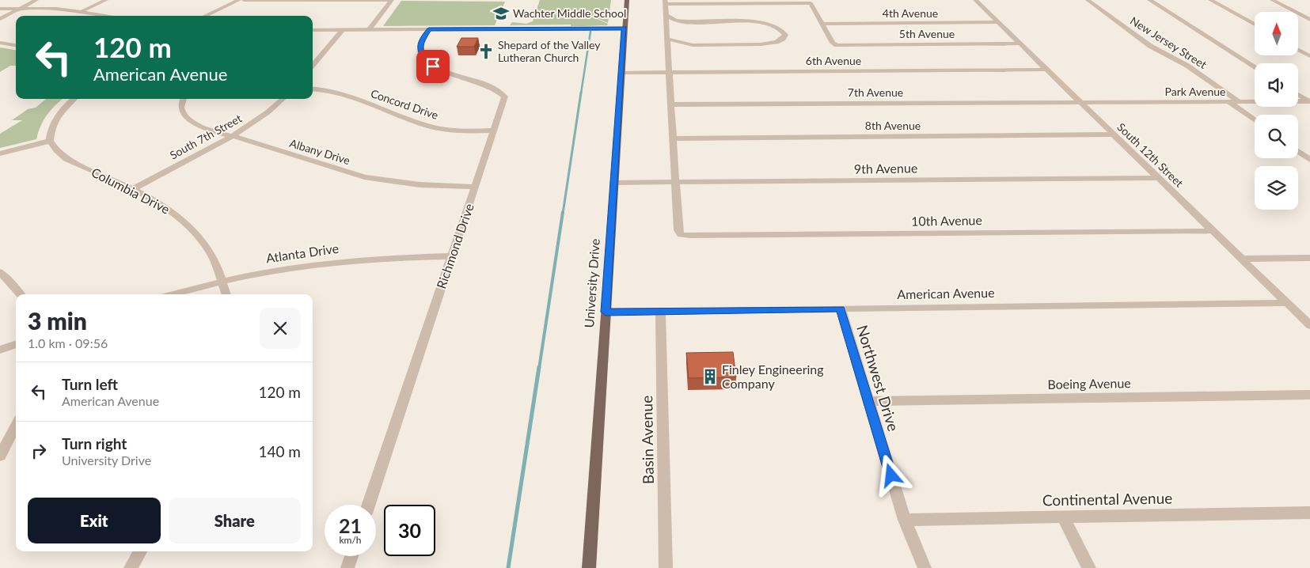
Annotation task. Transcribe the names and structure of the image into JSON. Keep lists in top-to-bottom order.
{
  "streets": {
    "main road": ["University Drive"],
    "street": [
      "4th Avenue",
      "5th Avenue",
      "New Jersey Street",
      "6th Avenue",
      "Park Avenue",
      "7th Avenue",
      "Concord Drive",
      "8th Avenue",
      "South 7th Street",
      "Albany Drive",
      "South 12th Street",
      "9th Avenue",
      "Columbia Drive",
      "10th Avenue",
      "Richmond Drive",
      "Atlanta Drive",
      "American Avenue",
      "Northwest Drive",
      "Boeing Avenue",
      "Basin Avenue",
      "Continental Avenue"
    ]
  },
  "crossings": [
    ["4th Avenue", "5th Avenue"],
    ["4th Avenue", "South 12th Street"],
    ["5th Avenue", "South 12th Street"],
    ["New Jersey Street", "Park Avenue"],
    ["6th Avenue", "South 12th Street"],
    ["6th Avenue", "University Drive"],
    ["Park Avenue", "7th Avenue"],
    ["Park Avenue", "South 12th Street"],
    ["7th Avenue", "South 12th Street"],
    ["Concord Drive", "Richmond Drive"],
    ["8th Avenue", "South 12th Street"],
    ["South 7th Street", "Albany Drive"],
    ["South 7th Street", "Columbia Drive"],
    ["Albany Drive", "Richmond Drive"],
    ["South 12th Street", "9th Avenue"],
    ["South 12th Street", "10th Avenue"],
    ["South 12th Street", "American Avenue"],
    ["9th Avenue", "10th Avenue"],
    ["9th Avenue", "University Drive"],
    ["Columbia Drive", "Atlanta Drive"],
    ["Richmond Drive", "Atlanta Drive"],
    ["University Drive", "American Avenue"],
    ["American Avenue", "Northwest Drive"],
    ["American Avenue", "Basin Avenue"],
    ["Northwest Drive", "Boeing Avenue"],
    ["Northwest Drive", "Continental Avenue"]
  ],
  "places": {
    "school or university": ["Wachter Middle School"],
    "church": ["Shepard of the Valley Lutheran Church"],
    "building": ["Finley Engineering Company"]
  },
  "north": "top",
  "page": {
    "turn": ["120 m", "American Avenue"],
    "heading": ["3 min", "1.0 km · 09:56"],
    "list": [
      {
        "name": "Turn left",
        "note": "American Avenue",
        "value": "120 m"
      },
      {
        "name": "Turn right",
        "note": "University Drive",
        "value": "140 m"
      }
    ],
    "buttons": ["Exit", "Share"],
    "speed": "21 km/h",
    "limit": "30"
  }
}
